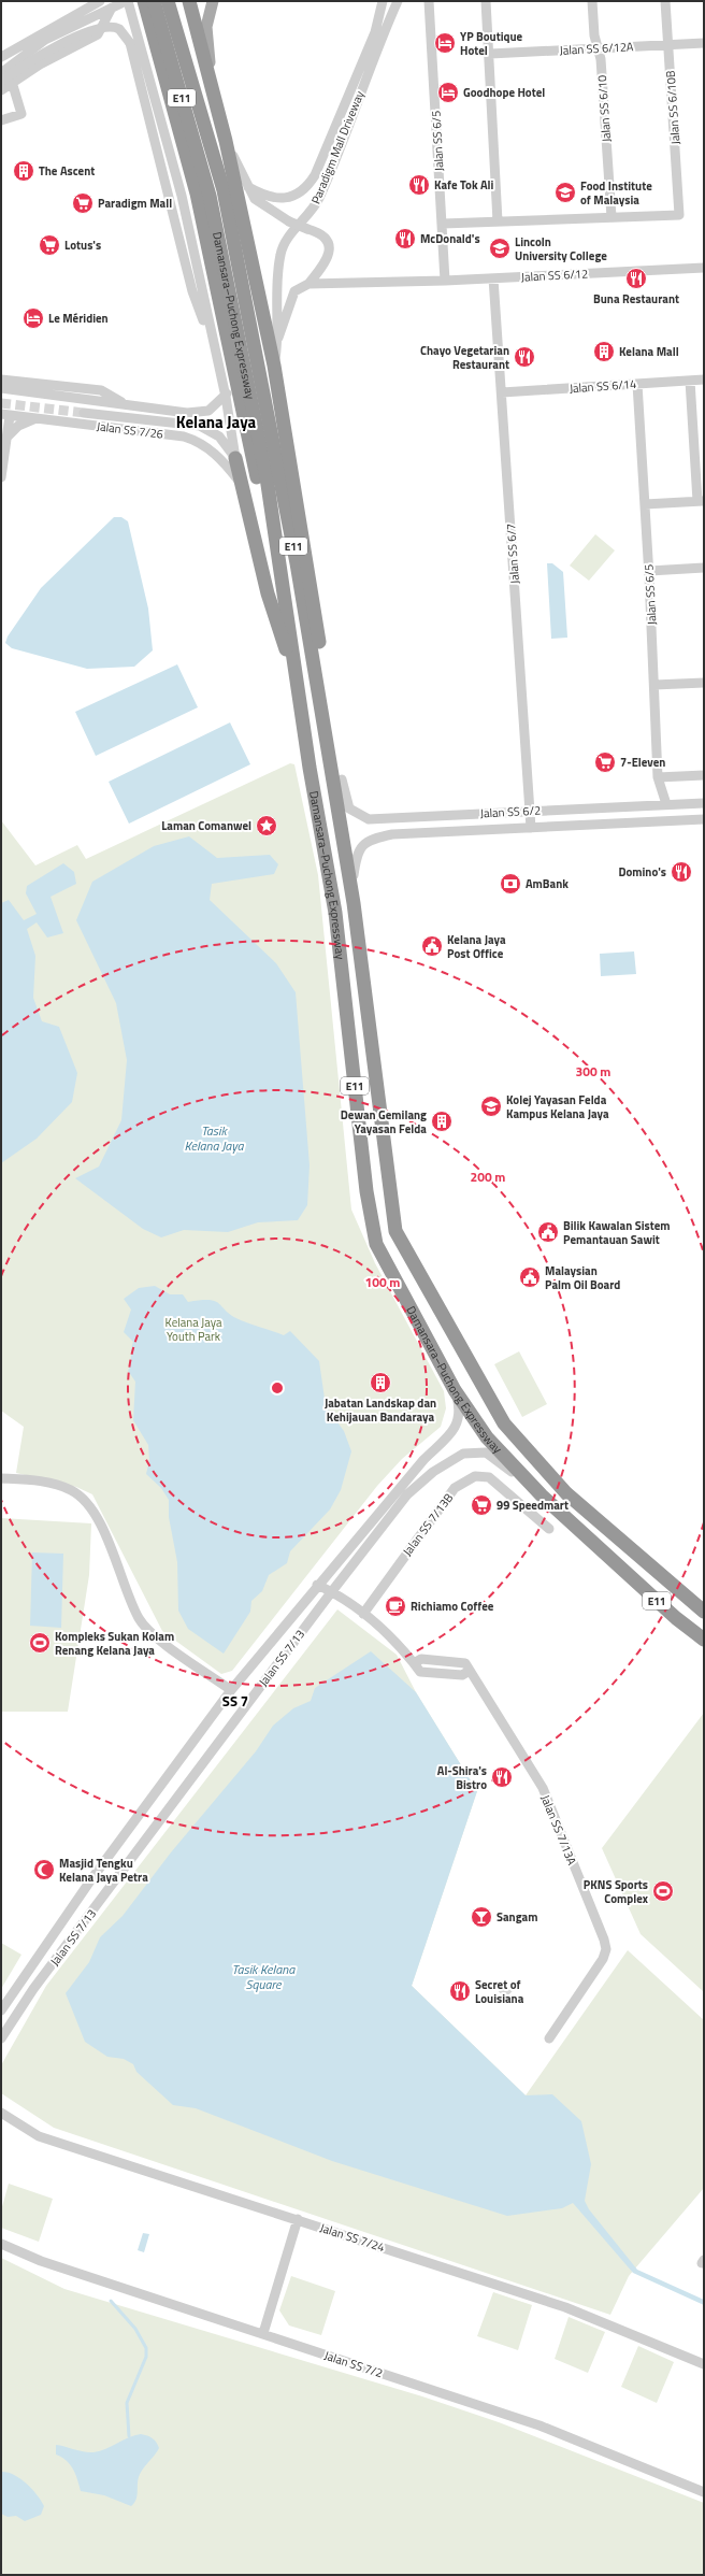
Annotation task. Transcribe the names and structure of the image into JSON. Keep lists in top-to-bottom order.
{
  "streets": {
    "highway": ["E11", "Damansara–Puchong Expressway"],
    "street": [
      "Jalan SS 6/12A",
      "Jalan SS 6/10B",
      "Jalan SS 6/10",
      "Jalan SS 6/5",
      "Paradigm Mall Driveway",
      "Jalan SS 6/12",
      "Jalan SS 6/14",
      "Jalan SS 7/26",
      "Jalan SS 6/7",
      "Jalan SS 6/2",
      "Jalan SS 7/13B",
      "Jalan SS 7/13",
      "Jalan SS 7/13A",
      "Jalan SS 7/24",
      "Jalan SS 7/2"
    ]
  },
  "crossings": [
    ["Jalan SS 6/12A", "Jalan SS 6/10B"],
    ["Jalan SS 6/12A", "Jalan SS 6/10"],
    ["Jalan SS 6/10B", "Jalan SS 6/10"],
    ["Jalan SS 6/5", "Jalan SS 6/12"],
    ["Jalan SS 6/5", "Jalan SS 6/14"],
    ["Jalan SS 6/5", "Jalan SS 6/2"],
    ["Jalan SS 6/12", "Jalan SS 6/7"],
    ["Damansara–Puchong Expressway", "Jalan SS 7/13"],
    ["Jalan SS 6/14", "Jalan SS 6/7"],
    ["Jalan SS 6/7", "Jalan SS 6/2"],
    ["Jalan SS 7/13B", "Jalan SS 7/13A"],
    ["Jalan SS 7/13", "Jalan SS 7/13A"]
  ],
  "districts": ["Kelana Jaya", "SS 7"],
  "water": ["Tasik Kelana Jaya", "Tasik Kelana Square"],
  "parks": ["Kelana Jaya Youth Park"],
  "places": {
    "hotel": ["YP Boutique Hotel", "Goodhope Hotel", "Le Méridien"],
    "building": [
      "The Ascent",
      "Kelana Mall",
      "Dewan Gemilang Yayasan Felda",
      "Jabatan Landskap dan Kehijauan Bandaraya"
    ],
    "restaurant": [
      "Kafe Tok Ali",
      "McDonald's",
      "Buna Restaurant",
      "Chayo Vegetarian Restaurant",
      "Domino's",
      "Al-Shira's Bistro",
      "Secret of Louisiana"
    ],
    "school or university": ["Food Institute of Malaysia", "Lincoln University College", "Kolej Yayasan Felda Kampus Kelana Jaya"],
    "supermarket": [
      "Paradigm Mall",
      "Lotus's",
      "7-Eleven",
      "99 Speedmart"
    ],
    "place": ["Laman Comanwel"],
    "bank": ["AmBank"],
    "public building": ["Kelana Jaya Post Office", "Bilik Kawalan Sistem Pemantauan Sawit", "Malaysian Palm Oil Board"],
    "cafe": ["Richiamo Coffee"],
    "sports": ["Kompleks Sukan Kolam Renang Kelana Jaya", "PKNS Sports Complex"],
    "mosque": ["Masjid Tengku Kelana Jaya Petra"],
    "bar": ["Sangam"]
  },
  "rings": ["300 m", "200 m", "100 m"]
}
